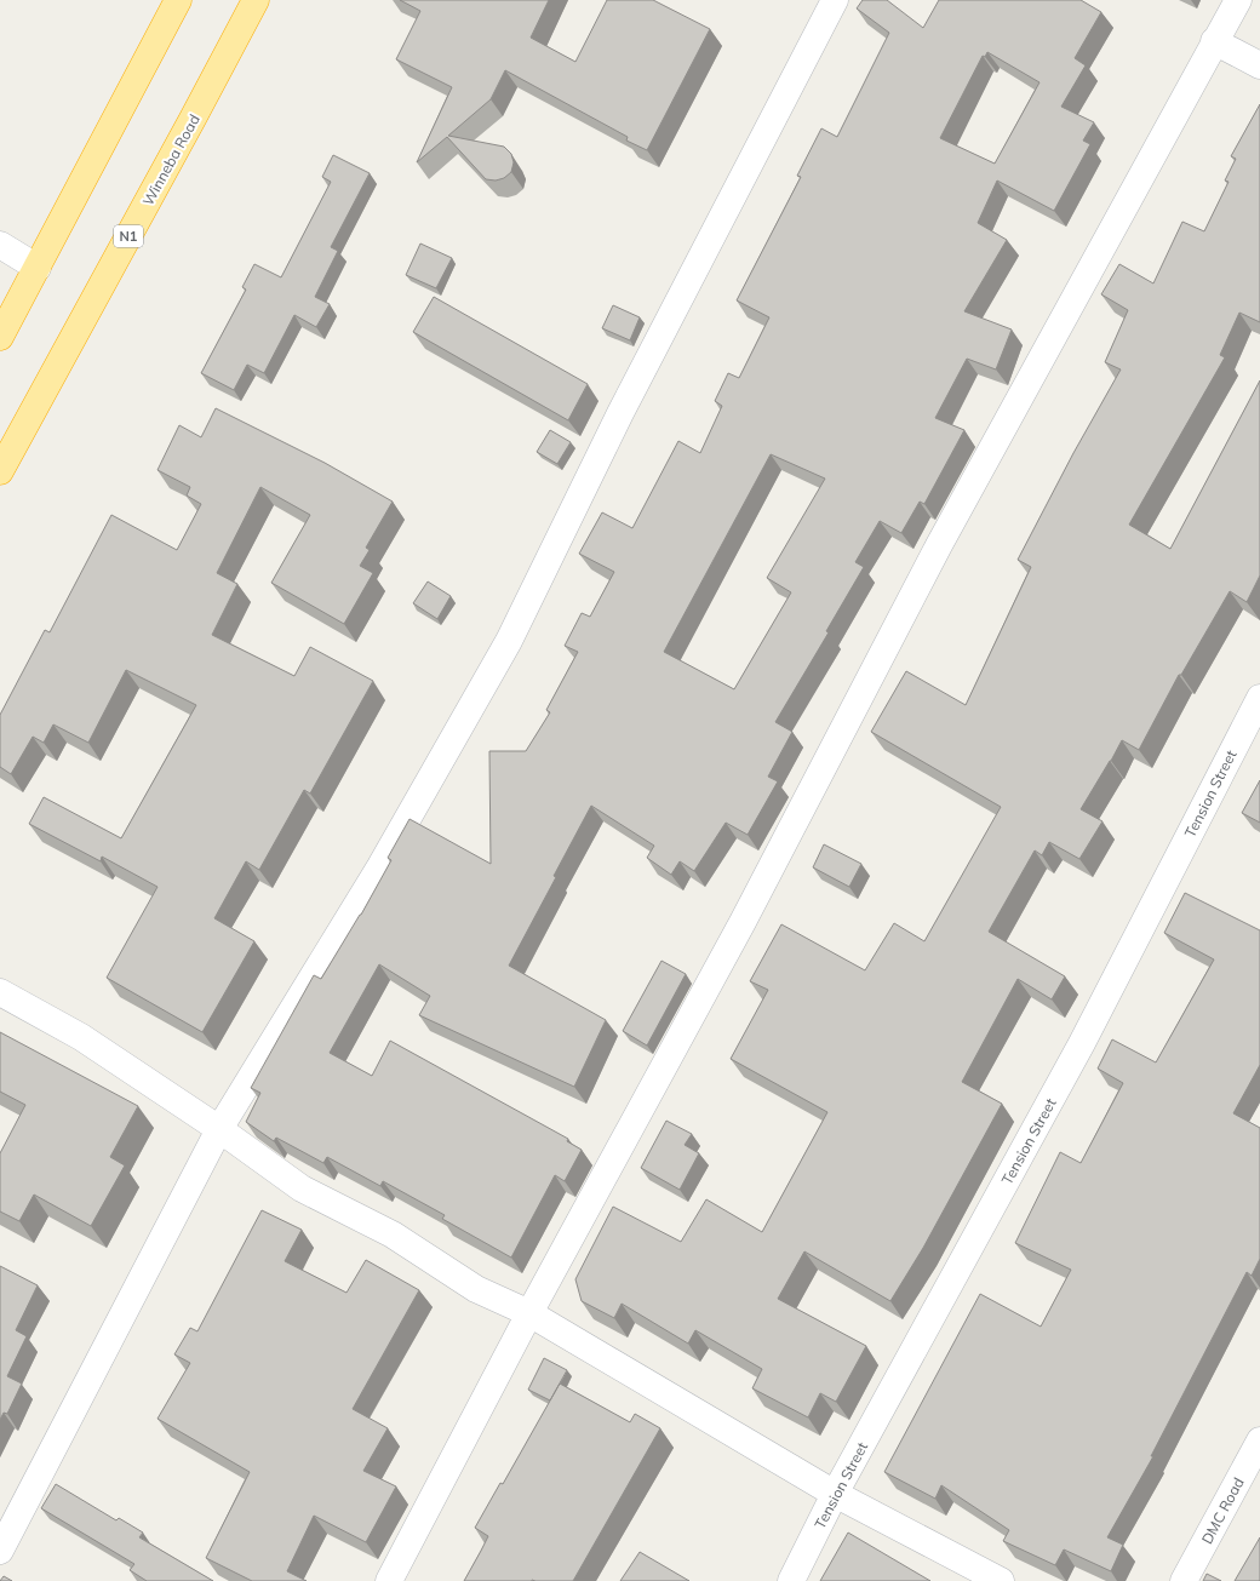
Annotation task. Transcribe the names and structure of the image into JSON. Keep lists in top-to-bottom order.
{
  "streets": {
    "highway": ["Winneba Road", "N1"],
    "street": ["Tension Street", "DMC Road"]
  }
}
